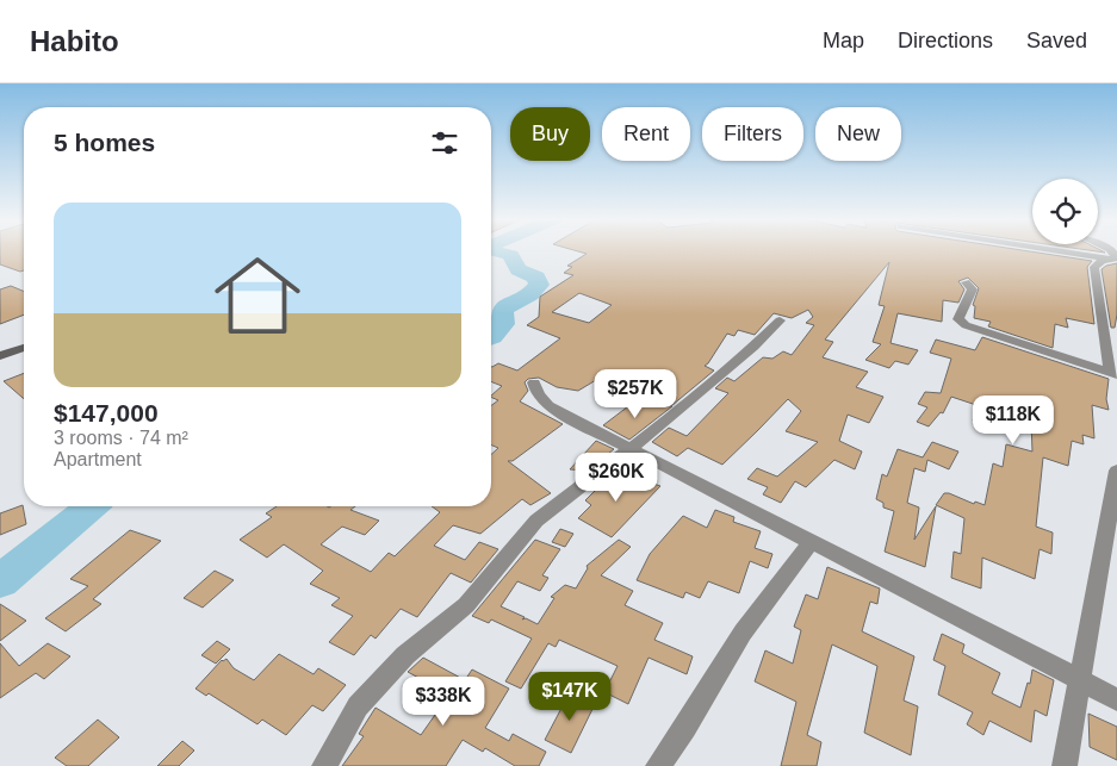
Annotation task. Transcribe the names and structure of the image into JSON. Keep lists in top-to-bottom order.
{
  "page": {
    "header": "Habito",
    "nav": ["Map", "Directions", "Saved"],
    "chip": [
      "Buy",
      "Rent",
      "Filters",
      "New"
    ],
    "heading": "5 homes",
    "list": [
      {
        "name": "$147,000",
        "note": "3 rooms · 74 m² · Apartment"
      }
    ],
    "price": [
      "$257K",
      "$118K",
      "$260K",
      "$147K",
      "$338K"
    ]
  }
}
